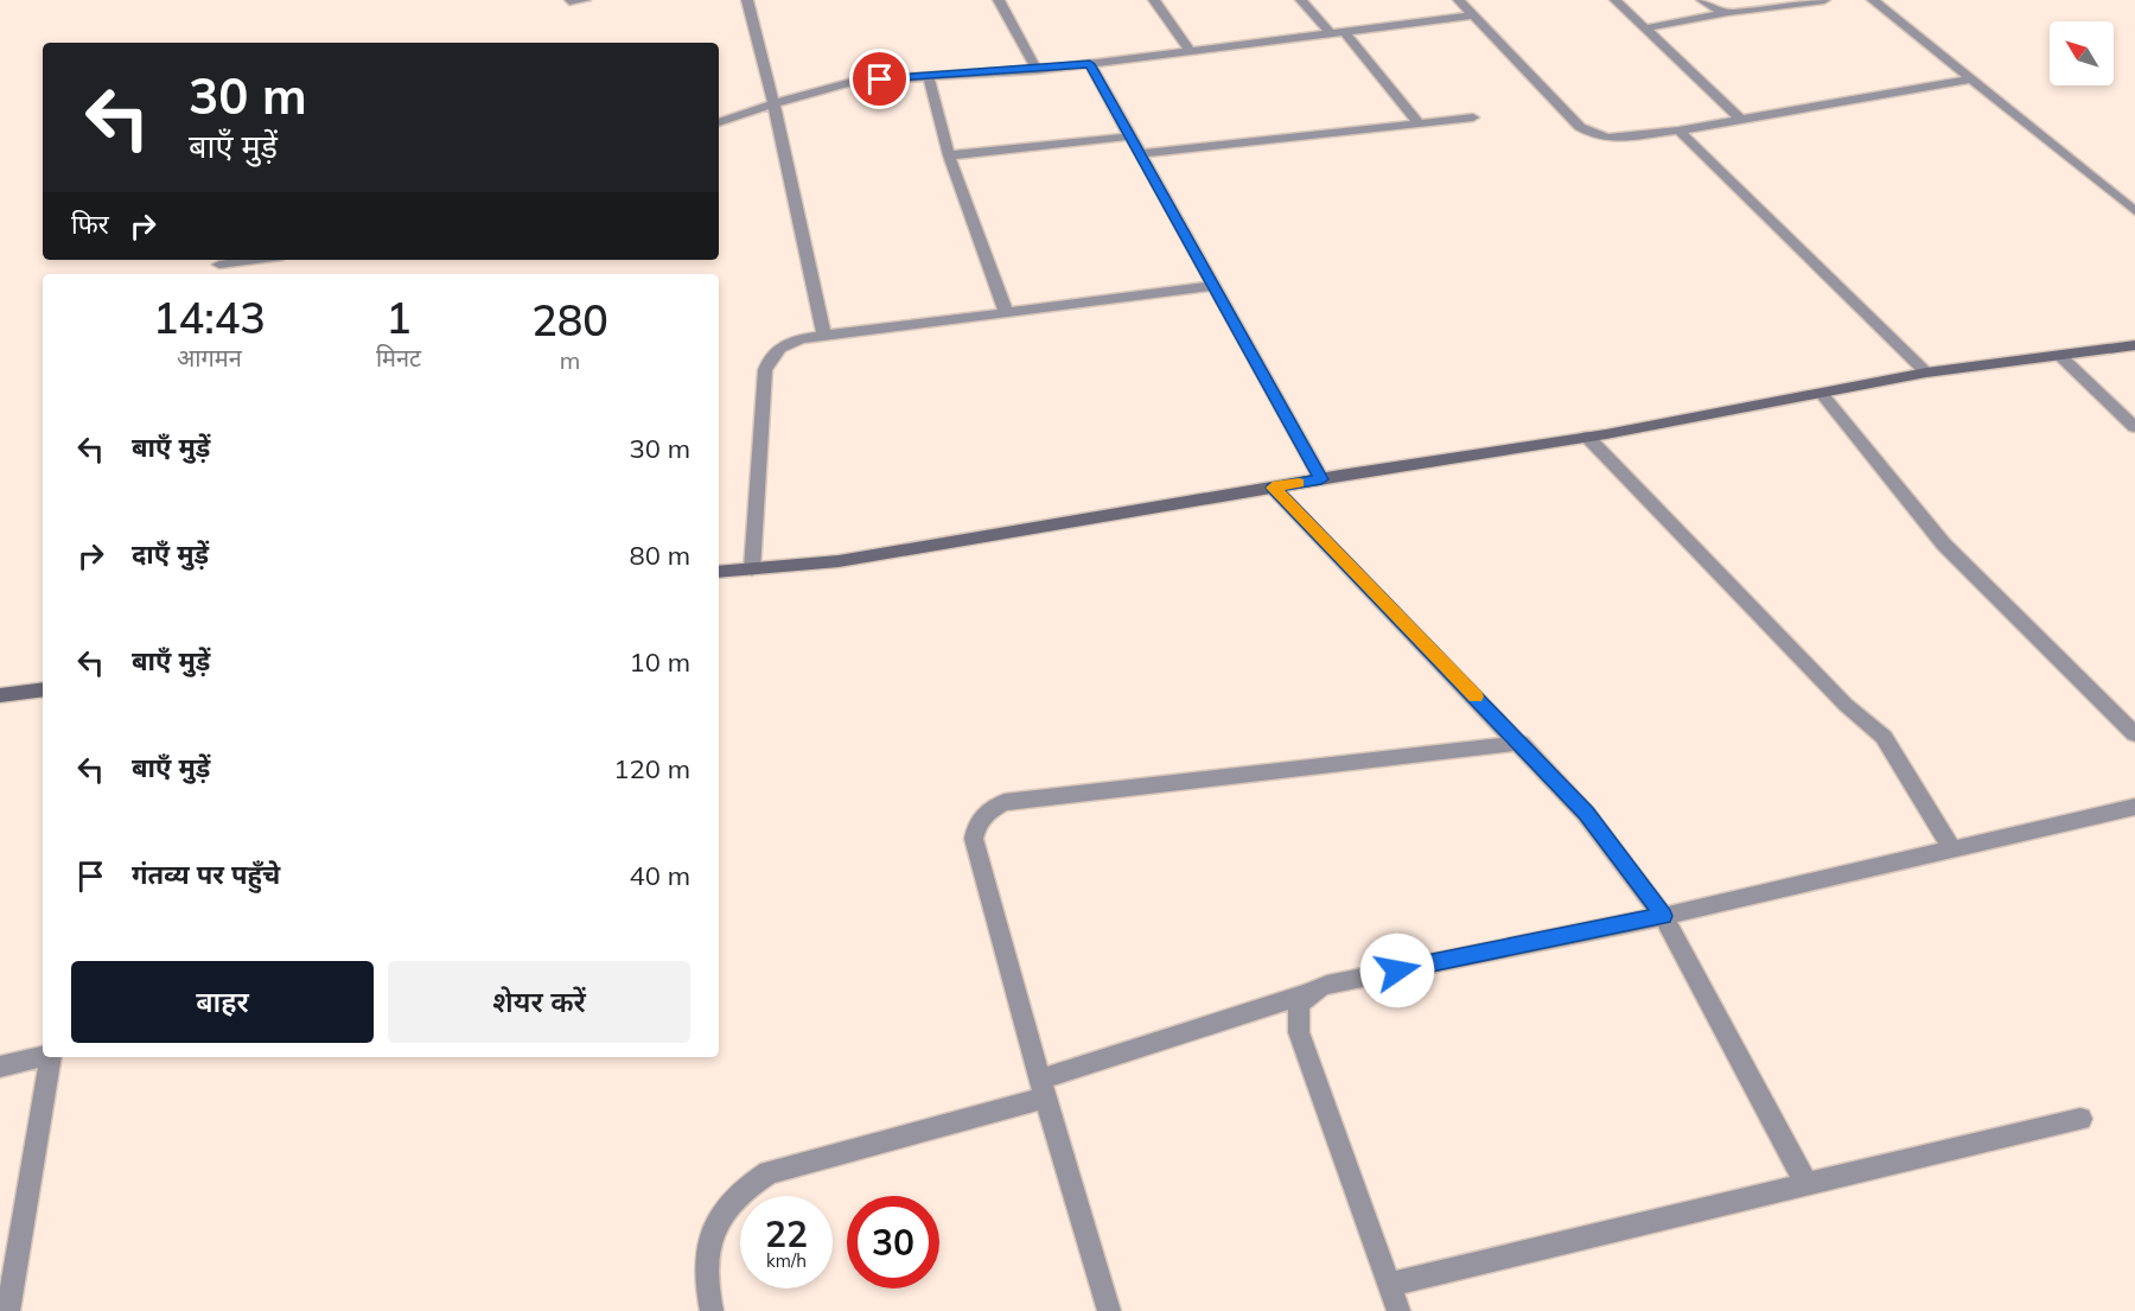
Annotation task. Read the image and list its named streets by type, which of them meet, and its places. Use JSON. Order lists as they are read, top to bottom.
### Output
{
  "north": "top left",
  "page": {
    "turn": ["30 m", "बाएँ मुड़ें"],
    "then": "फिर",
    "eta": [
      "14:43",
      "आगमन",
      "1",
      "मिनट",
      "280",
      "m"
    ],
    "list": [
      {
        "name": "बाएँ मुड़ें",
        "value": "30 m"
      },
      {
        "name": "दाएँ मुड़ें",
        "value": "80 m"
      },
      {
        "name": "बाएँ मुड़ें",
        "value": "10 m"
      },
      {
        "name": "बाएँ मुड़ें",
        "value": "120 m"
      },
      {
        "name": "गंतव्य पर पहुँचे",
        "value": "40 m"
      }
    ],
    "buttons": ["बाहर", "शेयर करें"],
    "speed": "22 km/h",
    "limit": "30"
  }
}
